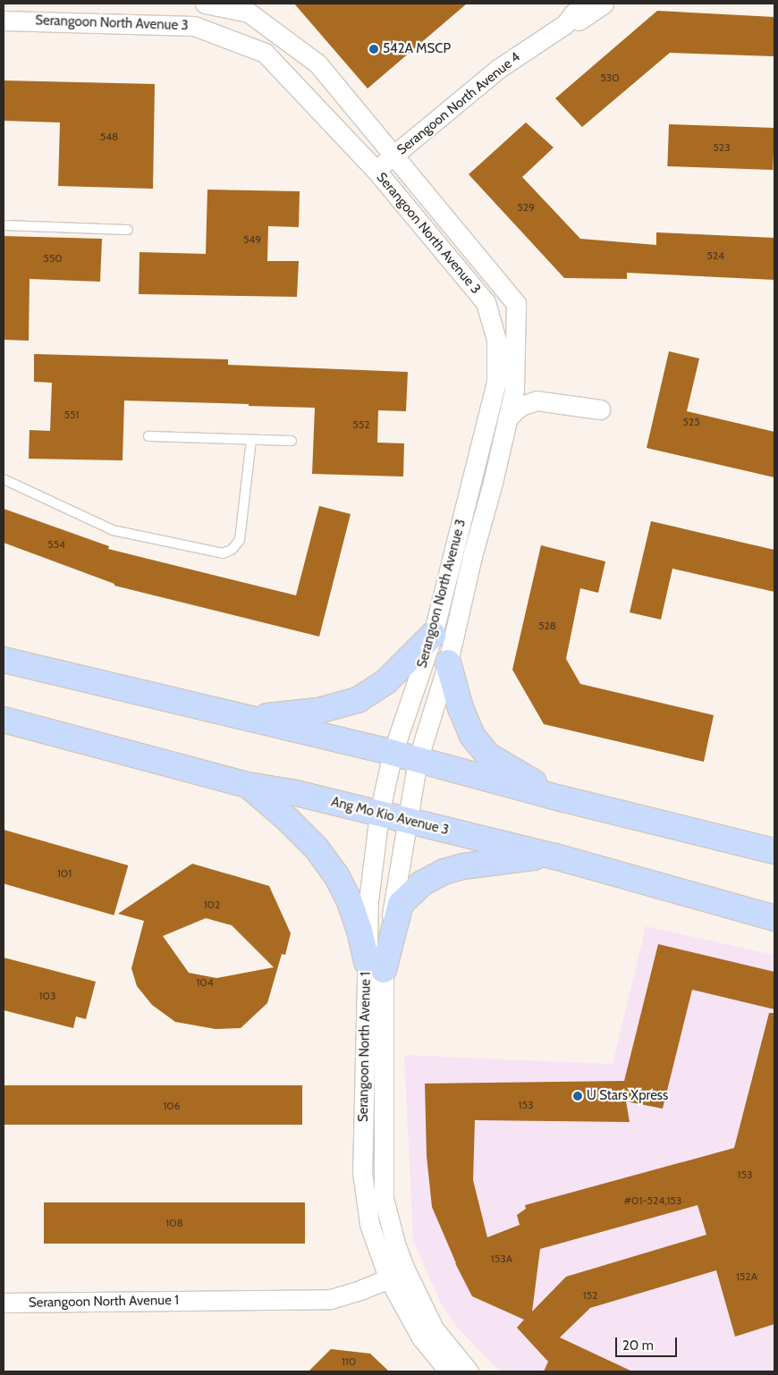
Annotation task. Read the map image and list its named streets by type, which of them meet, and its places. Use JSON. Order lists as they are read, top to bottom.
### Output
{
  "streets": {
    "highway": ["Ang Mo Kio Avenue 3"],
    "street": ["Serangoon North Avenue 3", "Serangoon North Avenue 4", "Serangoon North Avenue 1"]
  },
  "crossings": [
    ["Serangoon North Avenue 3", "Serangoon North Avenue 4"],
    ["Serangoon North Avenue 3", "Ang Mo Kio Avenue 3"],
    ["Serangoon North Avenue 3", "Serangoon North Avenue 1"],
    ["Ang Mo Kio Avenue 3", "Serangoon North Avenue 1"]
  ],
  "places": ["542A MSCP", "U Stars Xpress"],
  "house_numbers": [
    "530",
    "548",
    "523",
    "529",
    "549",
    "524",
    "550",
    "551",
    "525",
    "552",
    "554",
    "528",
    "101",
    "102",
    "104",
    "103",
    "153",
    "106",
    "153",
    "#01-524,153",
    "108",
    "153A",
    "152A",
    "152",
    "110"
  ],
  "scale_bar": "20 m"
}
